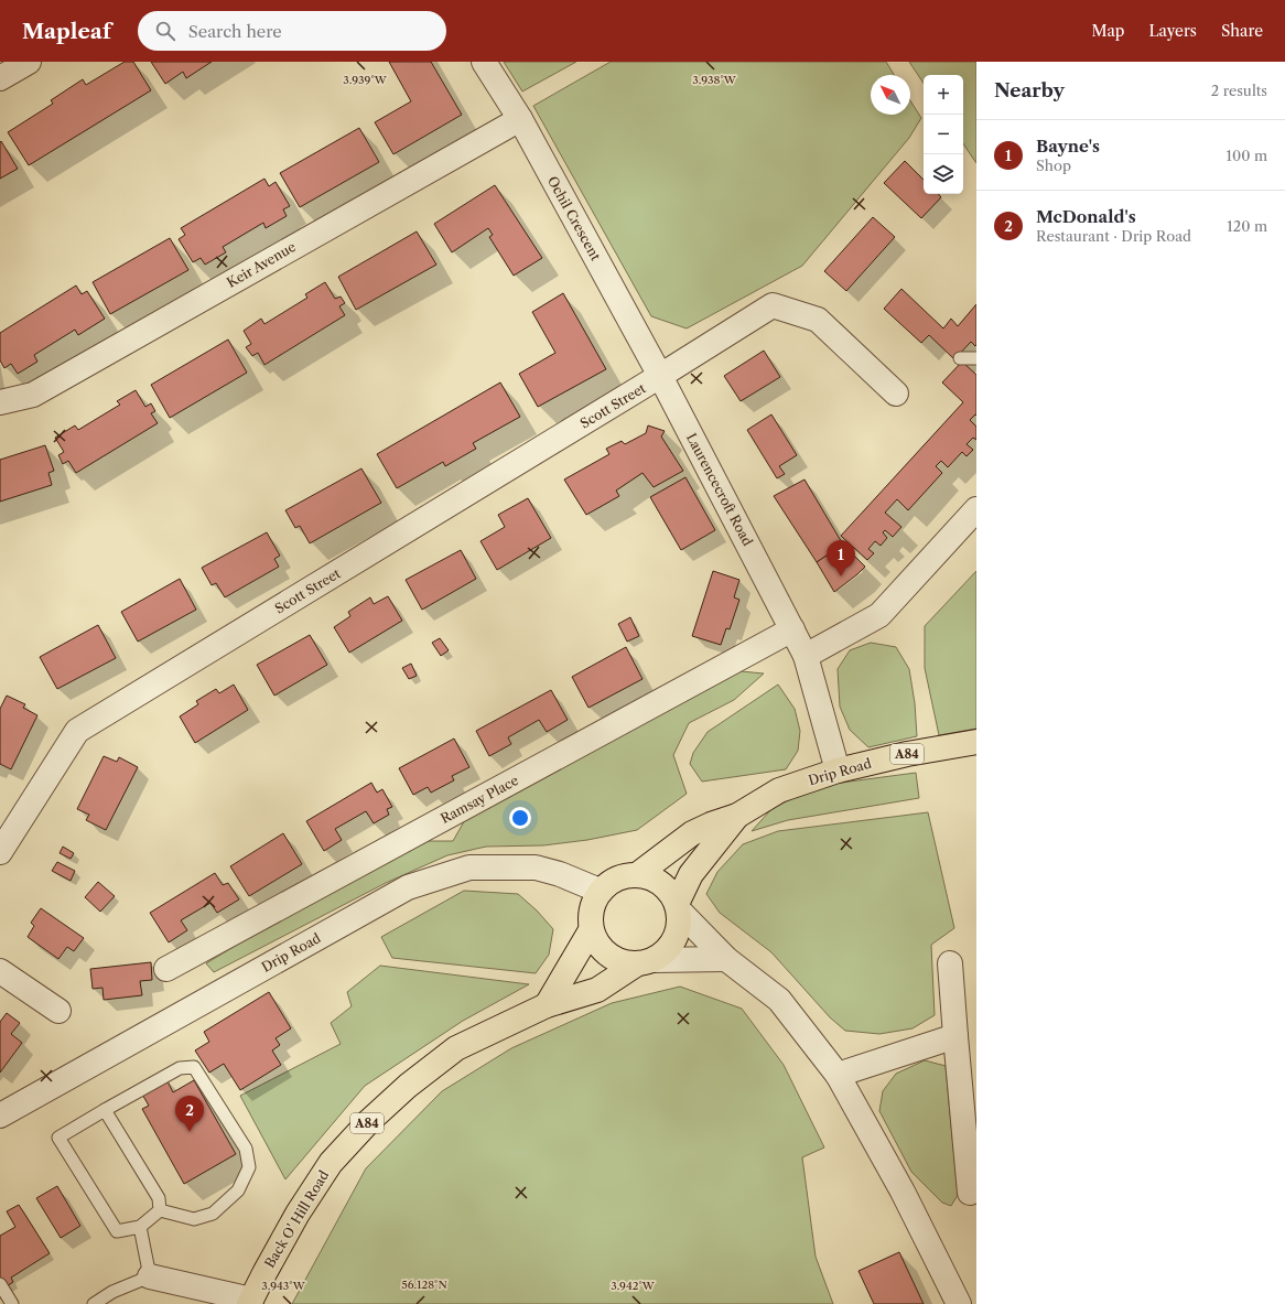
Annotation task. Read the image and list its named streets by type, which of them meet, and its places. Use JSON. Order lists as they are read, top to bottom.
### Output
{
  "streets": {
    "main road": ["A84", "Drip Road", "Back O' Hill Road"],
    "street": [
      "Ochil Crescent",
      "Keir Avenue",
      "Scott Street",
      "Laurencecroft Road",
      "Ramsay Place"
    ]
  },
  "crossings": [
    ["Ochil Crescent", "Keir Avenue"],
    ["Ochil Crescent", "Scott Street"],
    ["Ochil Crescent", "Laurencecroft Road"],
    ["Scott Street", "Laurencecroft Road"],
    ["Laurencecroft Road", "Drip Road"],
    ["Laurencecroft Road", "Ramsay Place"],
    ["A84", "Drip Road"],
    ["A84", "Back O' Hill Road"]
  ],
  "north": "top left",
  "page": {
    "header": "Mapleaf",
    "search": "Search here",
    "nav": ["Map", "Layers", "Share"],
    "heading": ["Nearby", "2 results"],
    "map_buttons": ["+", "−"],
    "list": [
      {
        "mark": "1",
        "name": "Bayne's",
        "note": "Shop",
        "value": "100 m"
      },
      {
        "mark": "2",
        "name": "McDonald's",
        "note": "Restaurant · Drip Road",
        "value": "120 m"
      }
    ],
    "pins": ["1", "2"]
  },
  "coordinates": [
    "3.939°W",
    "3.938°W",
    "56.128°N",
    "3.943°W",
    "3.942°W"
  ]
}
